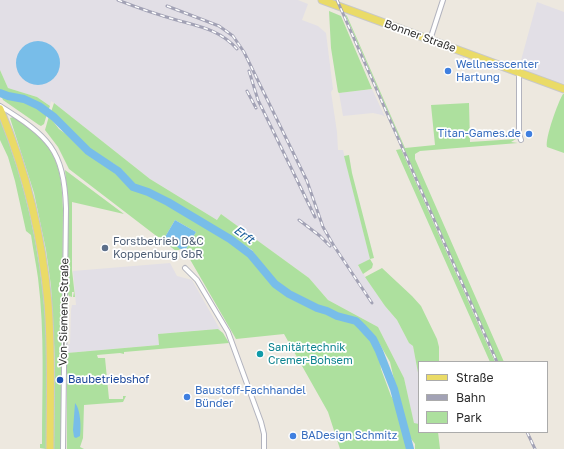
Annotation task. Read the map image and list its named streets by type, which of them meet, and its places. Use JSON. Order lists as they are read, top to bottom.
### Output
{
  "streets": {
    "main road": ["Bonner Straße"],
    "street": ["Von-Siemens-Straße"]
  },
  "water": ["Erft"],
  "places": [
    "Wellnesscenter Hartung",
    "Titan-Games.de",
    "Forstbetrieb D&C Koppenburg GbR",
    "Sanitärtechnik Cremer-Bohsem",
    "Baubetriebshof",
    "Baustoff-Fachhandel Bünder",
    "BADesign Schmitz"
  ],
  "legend": ["Straße", "Bahn", "Park"]
}
